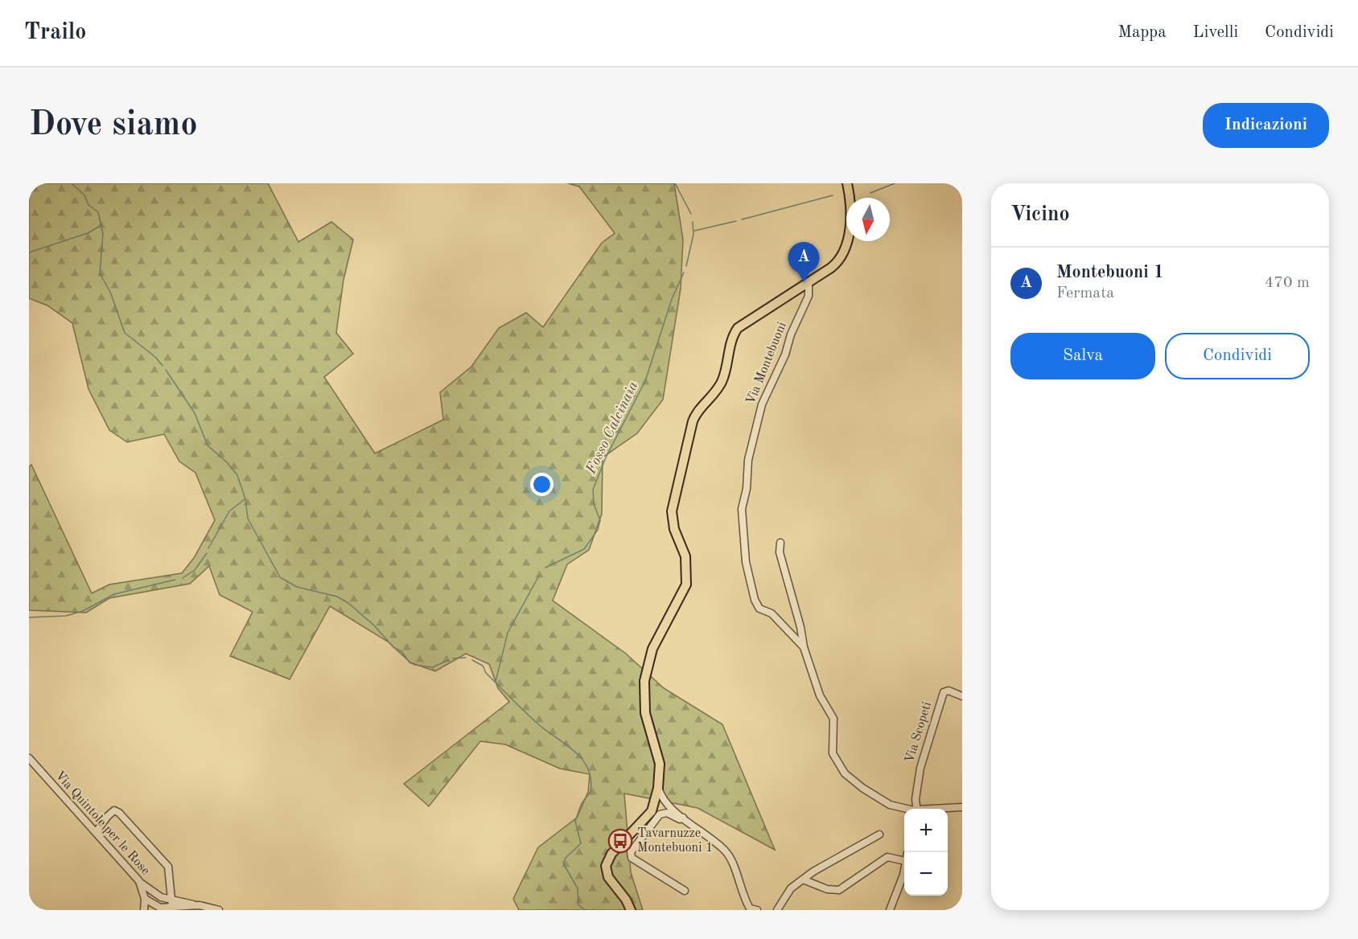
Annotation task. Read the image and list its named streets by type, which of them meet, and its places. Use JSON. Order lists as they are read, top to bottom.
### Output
{
  "streets": {
    "street": ["Via Montebuoni", "Via Scopeti", "Via Quintole per le Rose"]
  },
  "water": ["Fosso Calcinaia"],
  "places": {
    "bus stop": ["Tavarnuzze Montebuoni 1"]
  },
  "north": "bottom",
  "page": {
    "header": "Trailo",
    "nav": ["Mappa", "Livelli", "Condividi"],
    "buttons": [
      "Indicazioni",
      ["Salva", "Condividi"]
    ],
    "title": "Dove siamo",
    "heading": "Vicino",
    "pins": "A",
    "list": [
      {
        "mark": "A",
        "name": "Montebuoni 1",
        "note": "Fermata",
        "value": "470 m"
      }
    ],
    "map_buttons": ["+", "−"]
  }
}
